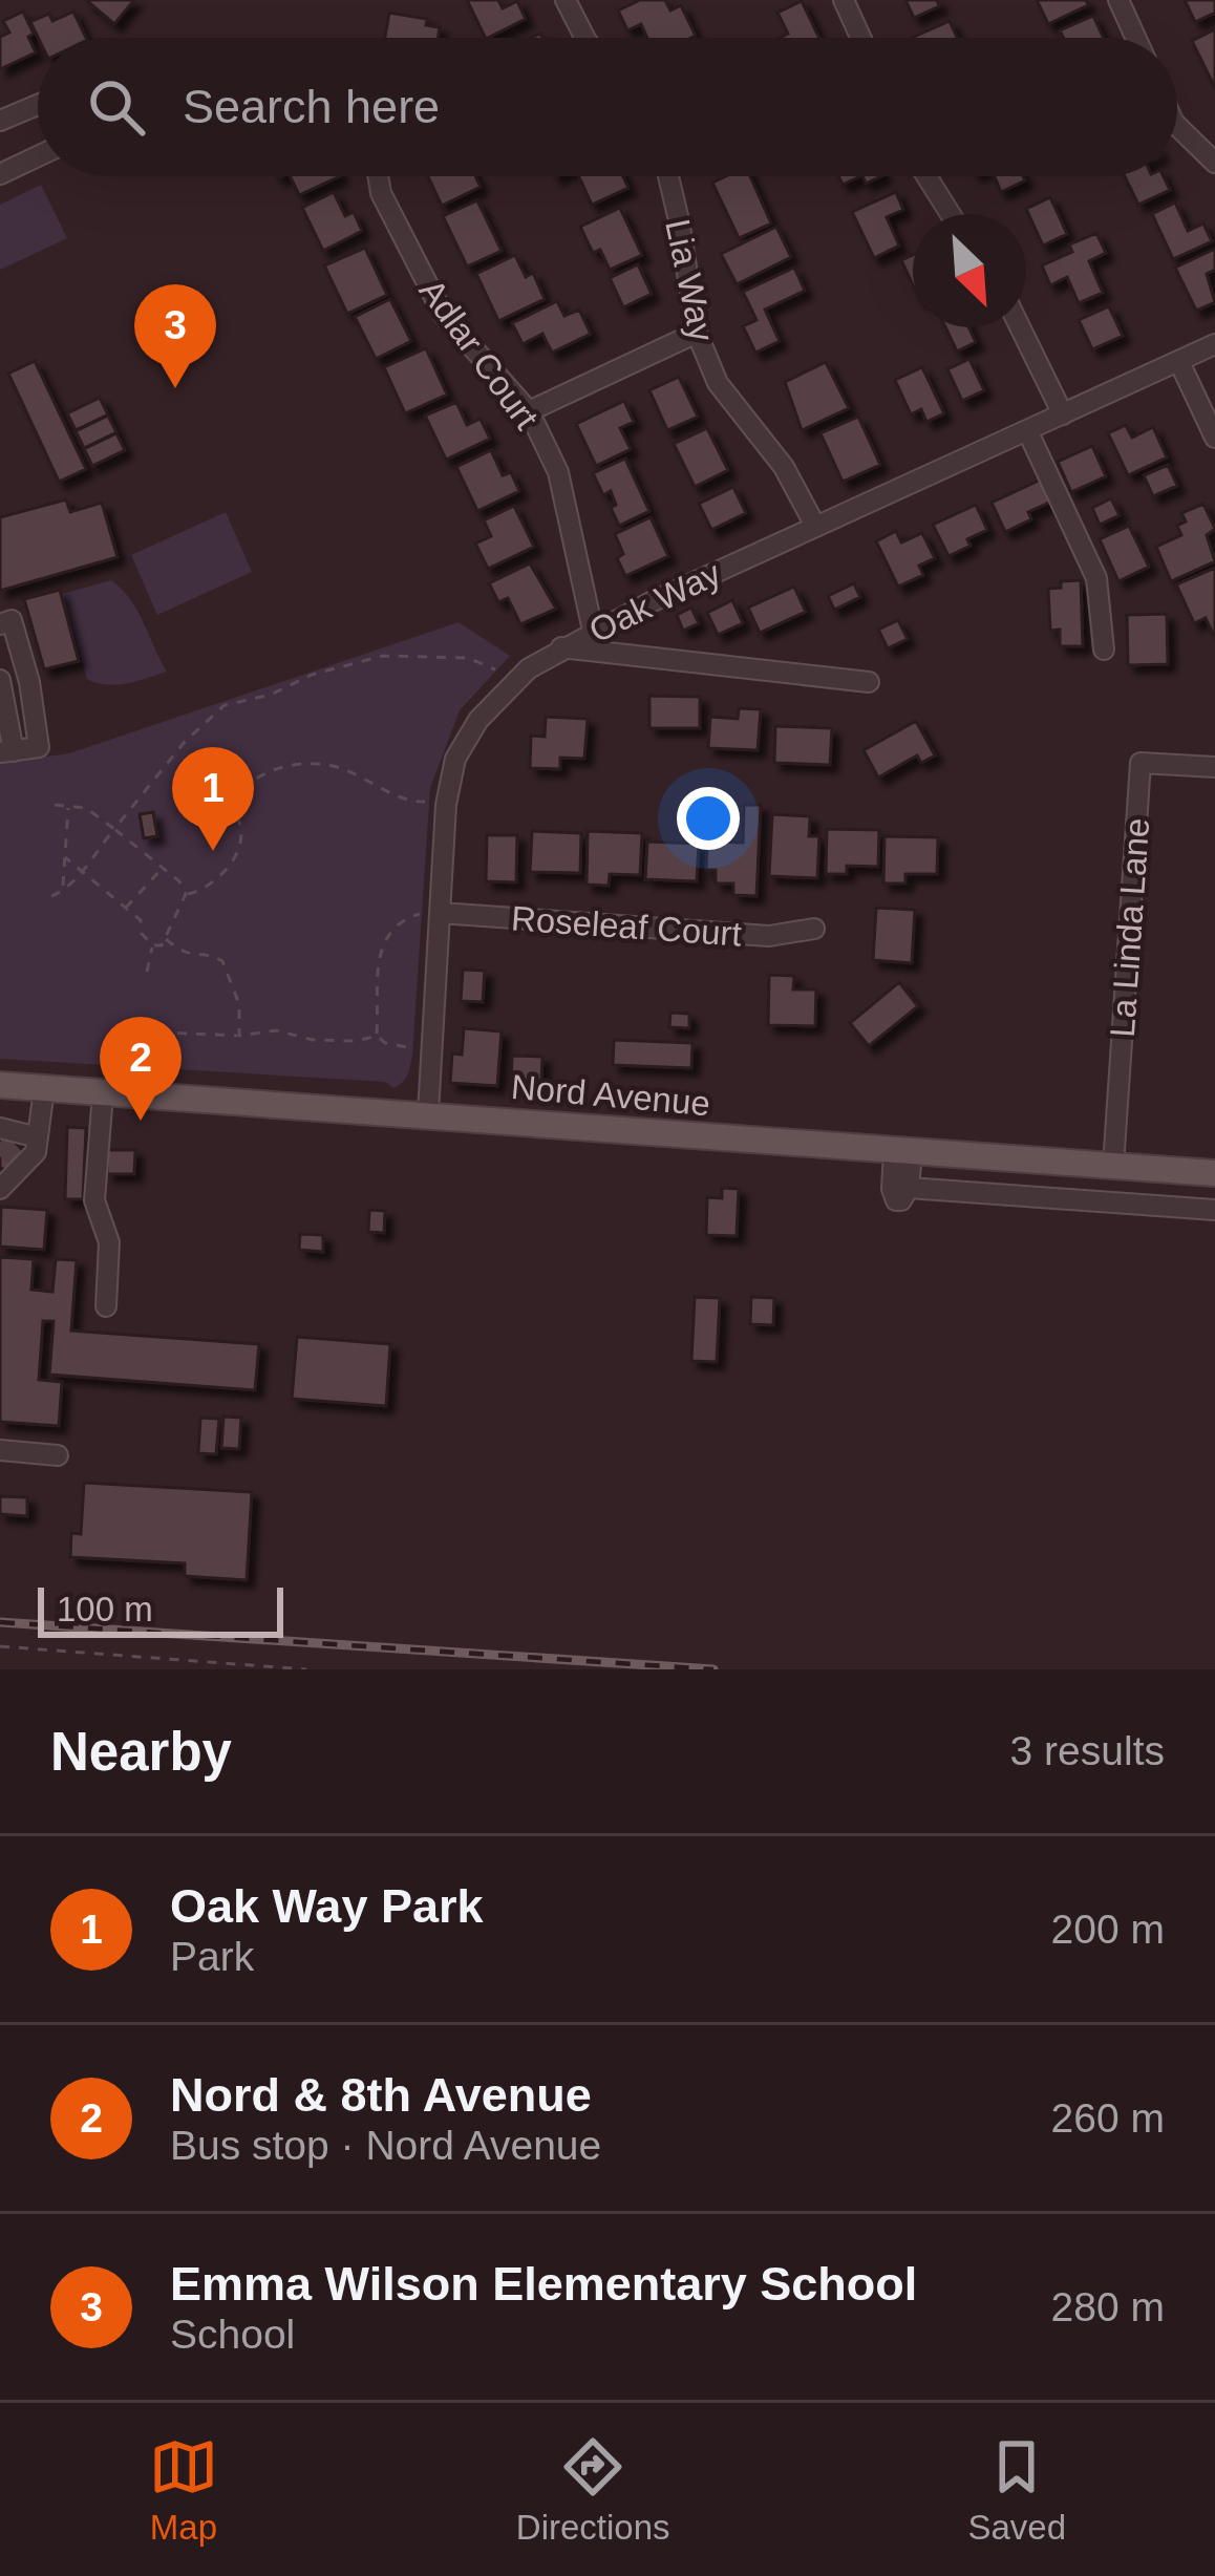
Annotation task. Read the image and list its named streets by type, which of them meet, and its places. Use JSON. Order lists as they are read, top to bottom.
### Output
{
  "streets": {
    "main road": ["Nord Avenue"],
    "street": [
      "Lia Way",
      "Adlar Court",
      "Oak Way",
      "Roseleaf Court",
      "La Linda Lane"
    ]
  },
  "crossings": [
    ["Lia Way", "Oak Way"],
    ["Adlar Court", "Oak Way"],
    ["Oak Way", "Roseleaf Court"],
    ["Oak Way", "Nord Avenue"],
    ["La Linda Lane", "Nord Avenue"]
  ],
  "scale_bar": "100 m",
  "north": "bottom right",
  "page": {
    "search": "Search here",
    "pins": ["3", "1", "2"],
    "scale": "100 m",
    "heading": ["Nearby", "3 results"],
    "list": [
      {
        "mark": "1",
        "name": "Oak Way Park",
        "note": "Park",
        "value": "200 m"
      },
      {
        "mark": "2",
        "name": "Nord & 8th Avenue",
        "note": "Bus stop · Nord Avenue",
        "value": "260 m"
      },
      {
        "mark": "3",
        "name": "Emma Wilson Elementary School",
        "note": "School",
        "value": "280 m"
      }
    ],
    "nav": ["Map", "Directions", "Saved"]
  }
}
